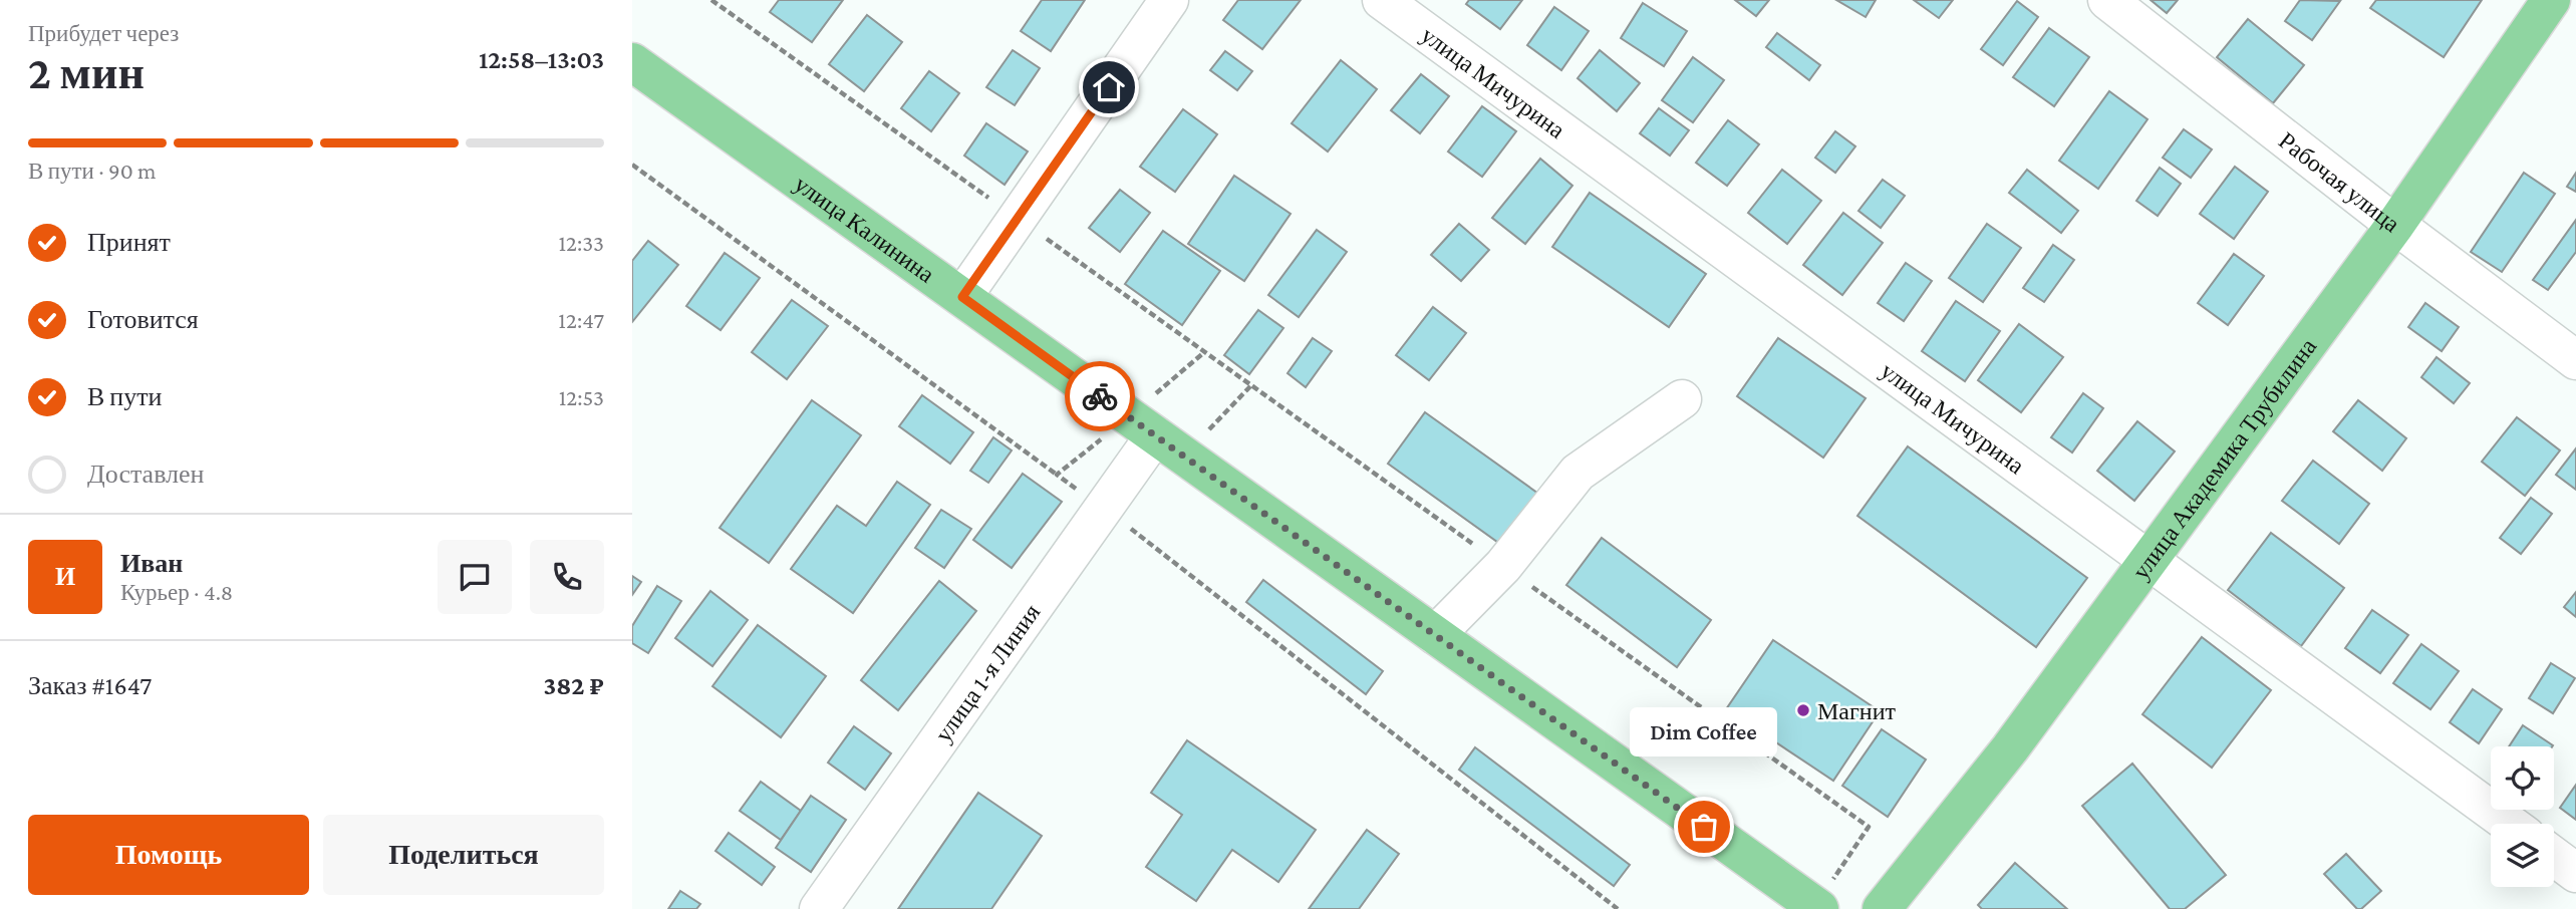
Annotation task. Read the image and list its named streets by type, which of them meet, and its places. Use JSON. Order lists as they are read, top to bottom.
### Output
{
  "streets": {
    "main road": ["улица Калинина", "улица Академика Трубилина"],
    "street": ["улица Мичурина", "Рабочая улица", "улица 1-я Линия"]
  },
  "crossings": [
    ["улица Мичурина", "улица Академика Трубилина"],
    ["Рабочая улица", "улица Академика Трубилина"],
    ["улица Калинина", "улица 1-я Линия"]
  ],
  "places": ["Магнит", "Dim Coffee"],
  "page": {
    "heading": ["2 мин", "Прибудет через", "12:58–13:03"],
    "panel": [
      "Иван",
      "Курьер · 4.8",
      "Заказ #1647",
      "382 ₽"
    ],
    "bar": "В пути · 90 m",
    "list": [
      ["Принят", "12:33"],
      ["Готовится", "12:47"],
      ["В пути", "12:53"],
      "Доставлен"
    ],
    "round": "И",
    "bubble": "Dim Coffee",
    "buttons": ["Помощь", "Поделиться"]
  }
}
